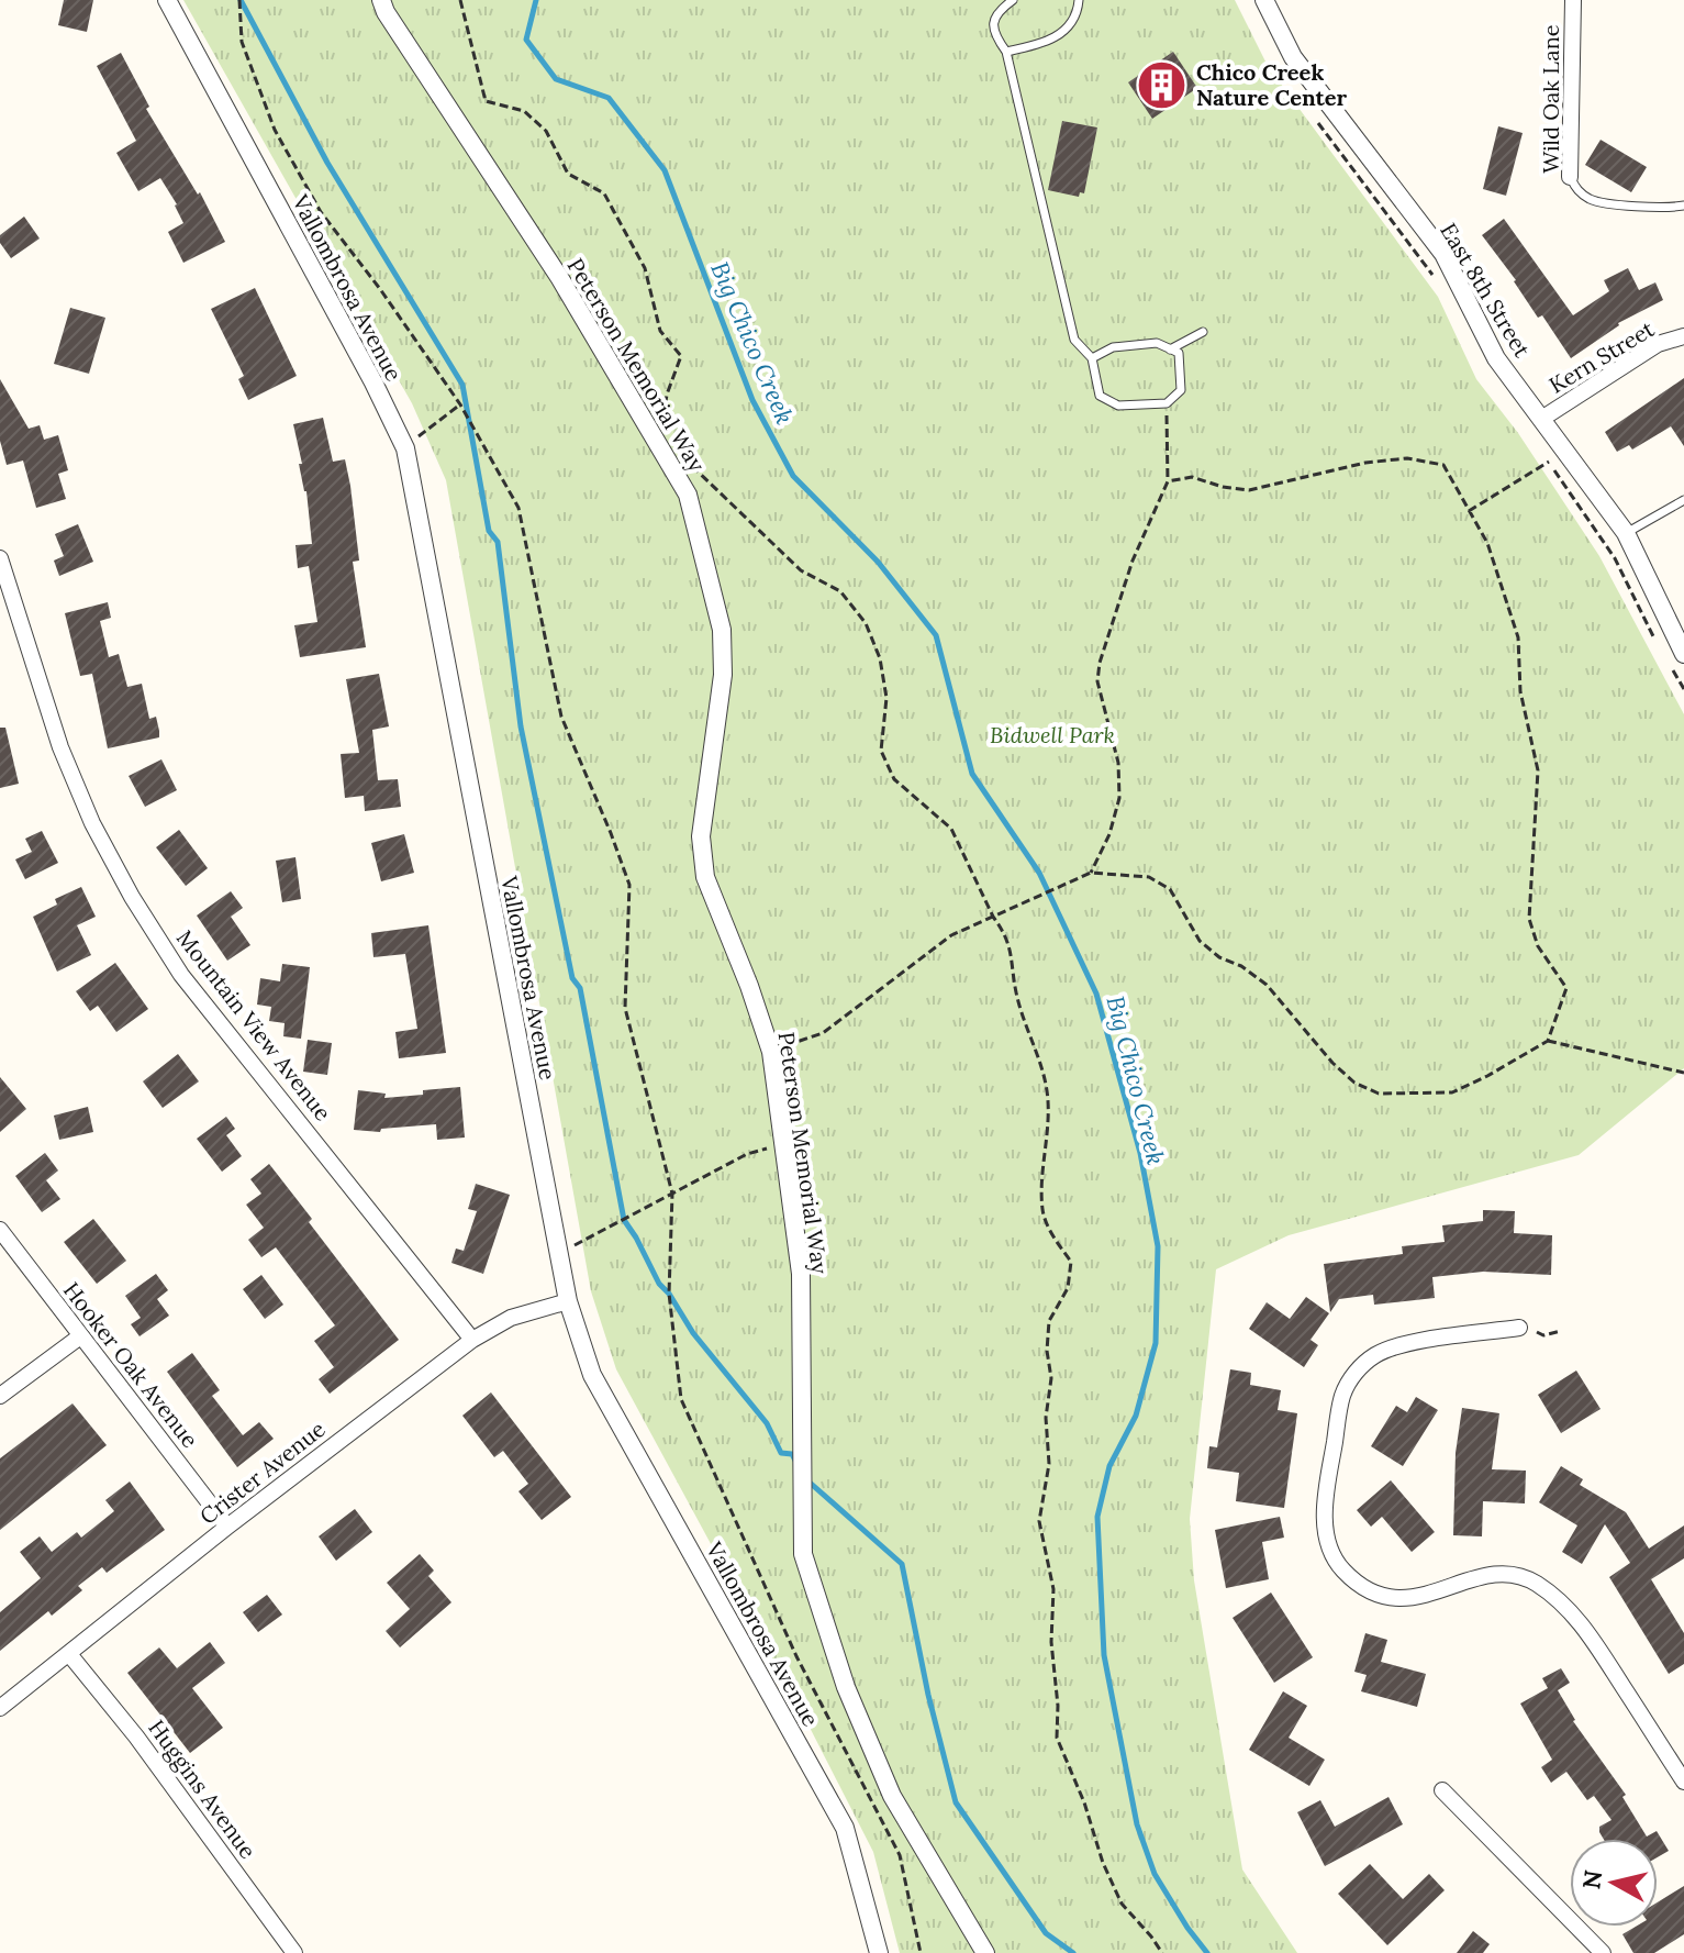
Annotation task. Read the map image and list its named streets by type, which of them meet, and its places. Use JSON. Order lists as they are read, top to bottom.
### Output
{
  "streets": {
    "street": [
      "Wild Oak Lane",
      "Vallombrosa Avenue",
      "East 8th Street",
      "Kern Street",
      "Peterson Memorial Way",
      "Mountain View Avenue",
      "Hooker Oak Avenue",
      "Crister Avenue",
      "Huggins Avenue"
    ]
  },
  "crossings": [
    ["Vallombrosa Avenue", "Crister Avenue"],
    ["East 8th Street", "Kern Street"],
    ["Mountain View Avenue", "Crister Avenue"],
    ["Hooker Oak Avenue", "Crister Avenue"],
    ["Crister Avenue", "Huggins Avenue"]
  ],
  "water": ["Big Chico Creek"],
  "parks": ["Bidwell Park"],
  "places": {
    "building": ["Chico Creek Nature Center"]
  },
  "north": "left"
}
